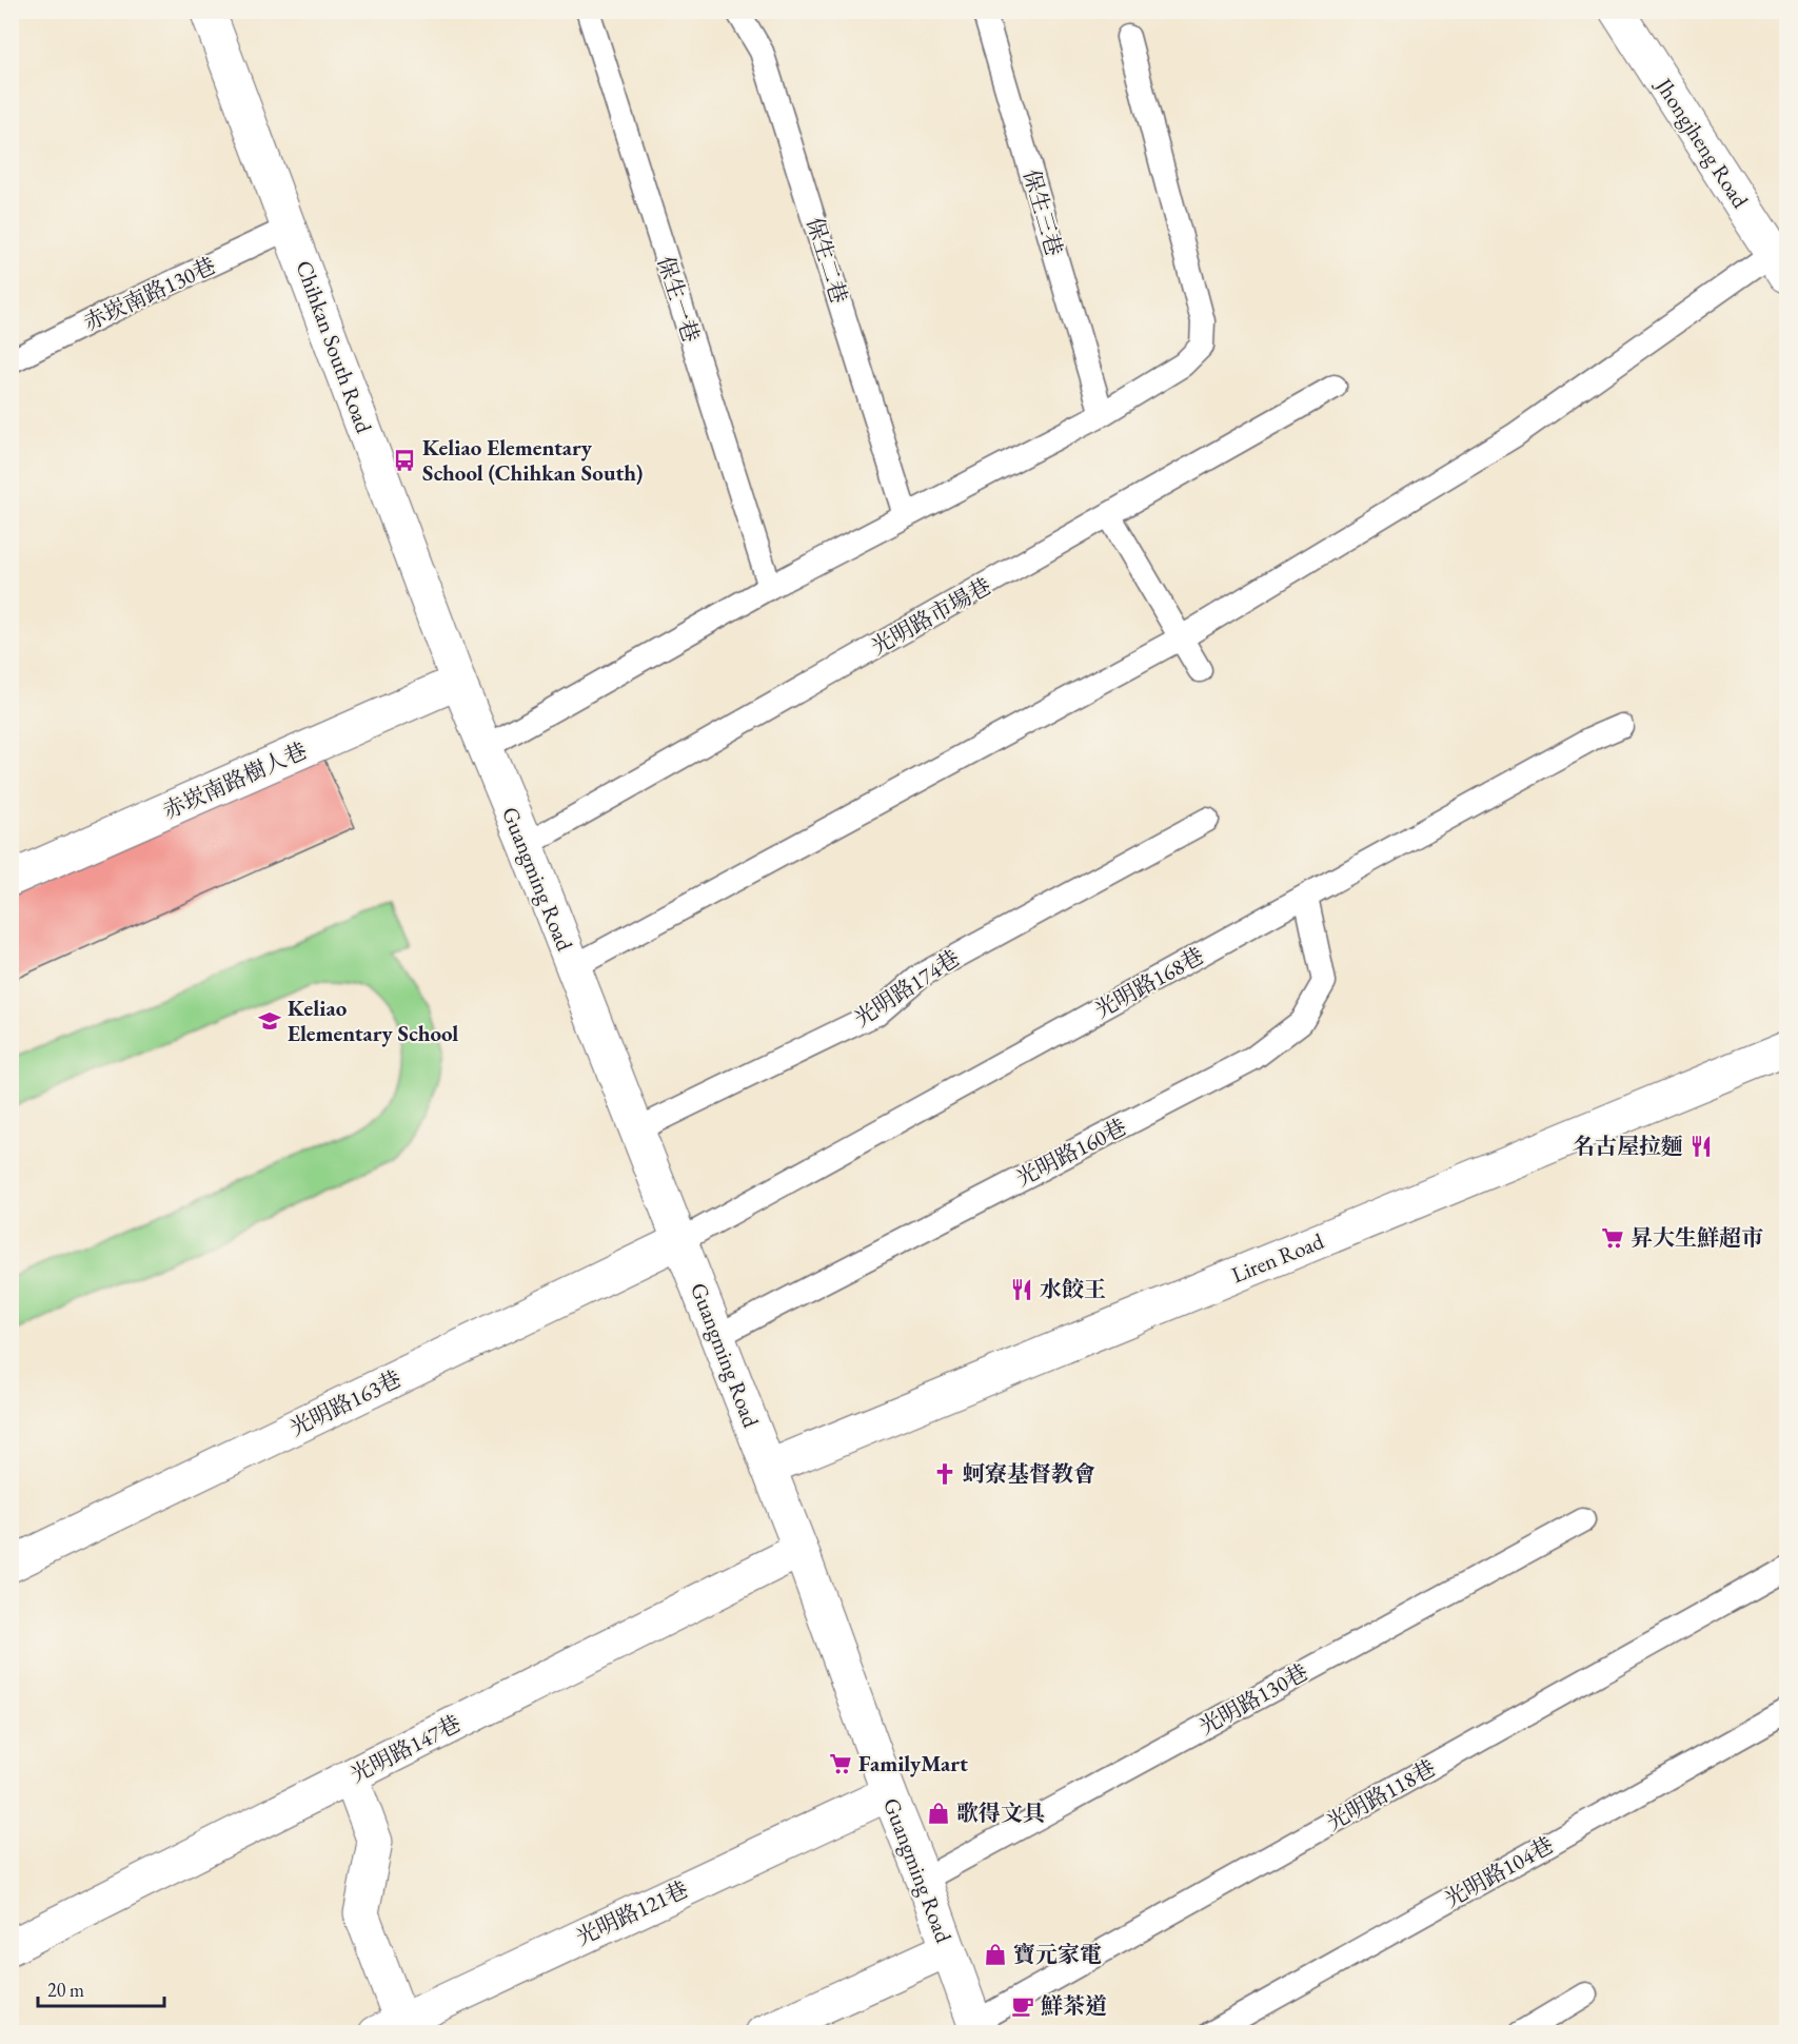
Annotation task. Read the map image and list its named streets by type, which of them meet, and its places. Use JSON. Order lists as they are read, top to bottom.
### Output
{
  "streets": {
    "street": [
      "Jhongjheng Road",
      "Chihkan South Road",
      "赤崁南路樹人巷",
      "Guangming Road",
      "Liren Road",
      "光明路163巷",
      "光明路147巷",
      "光明路121巷"
    ],
    "lane": [
      "保生三巷",
      "保生二巷",
      "赤崁南路130巷",
      "保生一巷",
      "光明路市場巷",
      "光明路168巷",
      "光明路174巷",
      "光明路160巷",
      "光明路130巷",
      "光明路118巷",
      "光明路104巷"
    ]
  },
  "crossings": [
    ["赤崁南路130巷", "Chihkan South Road"],
    ["Chihkan South Road", "赤崁南路樹人巷"],
    ["Chihkan South Road", "Guangming Road"],
    ["光明路市場巷", "Guangming Road"],
    ["赤崁南路樹人巷", "Guangming Road"],
    ["Guangming Road", "光明路168巷"],
    ["Guangming Road", "光明路174巷"],
    ["Guangming Road", "光明路160巷"],
    ["Guangming Road", "Liren Road"],
    ["Guangming Road", "光明路163巷"],
    ["Guangming Road", "光明路130巷"],
    ["Guangming Road", "光明路147巷"],
    ["Guangming Road", "光明路118巷"],
    ["Guangming Road", "光明路121巷"],
    ["光明路168巷", "光明路160巷"],
    ["光明路168巷", "光明路163巷"]
  ],
  "places": {
    "bus stop": ["Keliao Elementary School (Chihkan South)"],
    "school or university": ["Keliao Elementary School"],
    "restaurant": ["名古屋拉麵", "水餃王"],
    "supermarket": ["昇大生鮮超市", "FamilyMart"],
    "church": ["蚵寮基督教會"],
    "shop": ["歌得文具", "寶元家電"],
    "cafe": ["鮮茶道"]
  },
  "scale_bar": "20 m"
}
